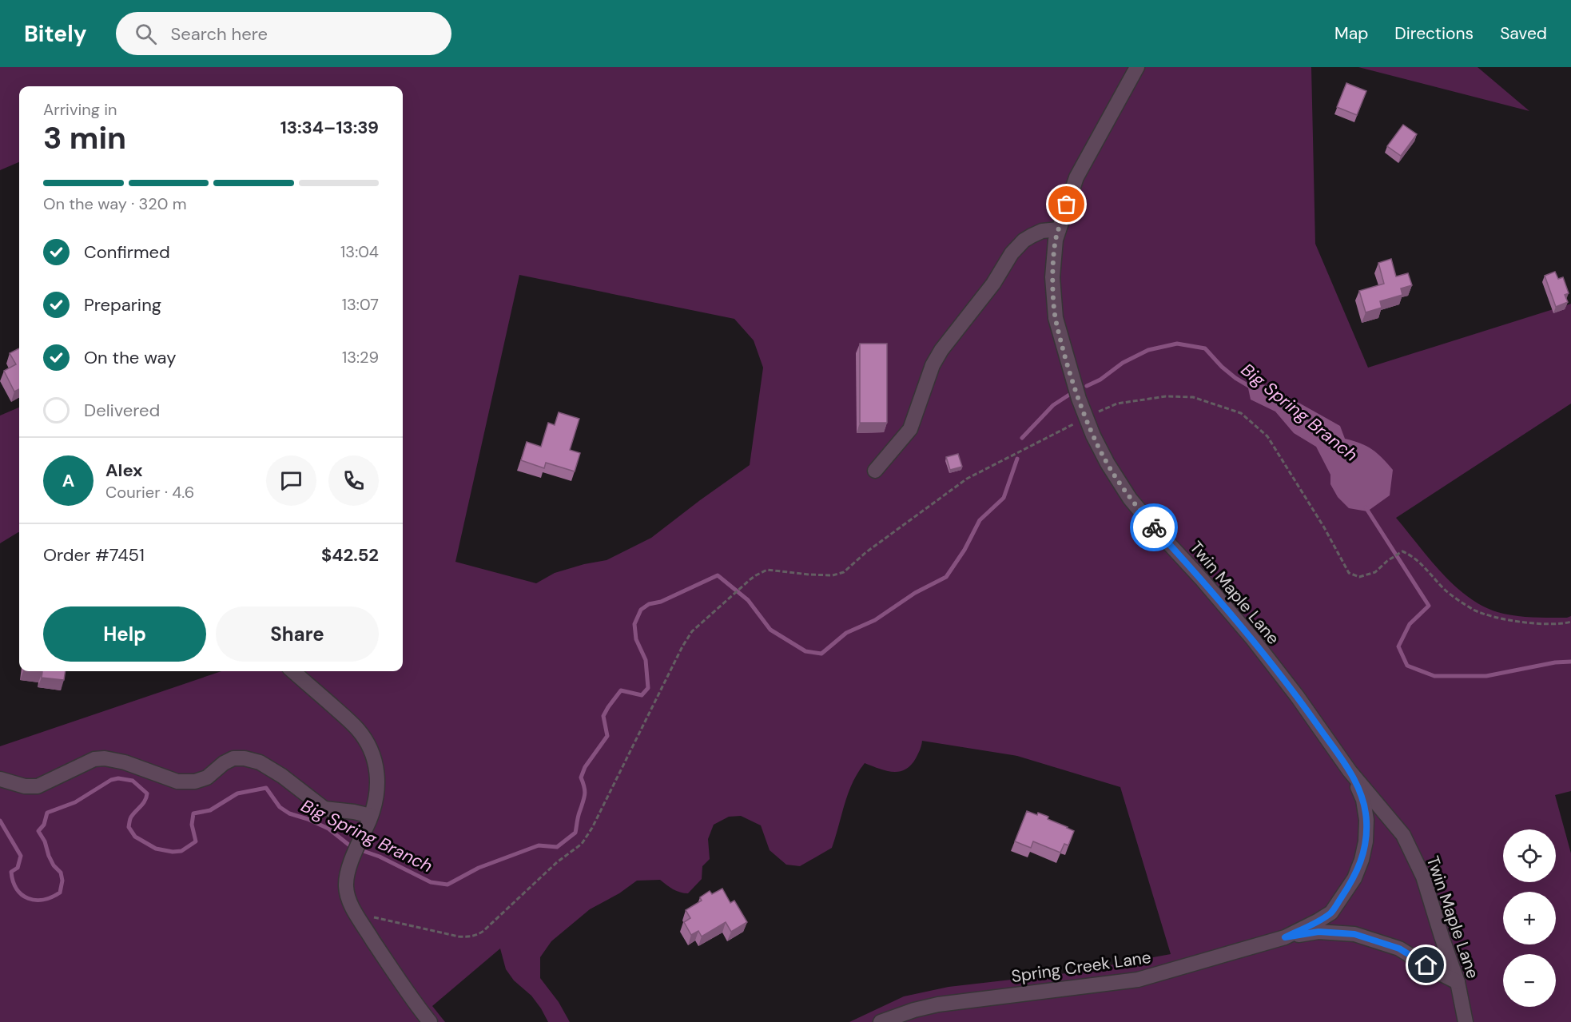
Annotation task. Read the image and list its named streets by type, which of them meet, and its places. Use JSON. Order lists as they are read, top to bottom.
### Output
{
  "streets": {
    "street": ["Twin Maple Lane", "Spring Creek Lane"]
  },
  "crossings": [
    ["Twin Maple Lane", "Spring Creek Lane"]
  ],
  "water": ["Big Spring Branch"],
  "page": {
    "header": "Bitely",
    "search": "Search here",
    "nav": ["Map", "Directions", "Saved"],
    "heading": ["3 min", "Arriving in", "13:34–13:39"],
    "panel": [
      "Alex",
      "Courier · 4.6",
      "Order #7451",
      "$42.52"
    ],
    "bar": "On the way · 320 m",
    "list": [
      ["Confirmed", "13:04"],
      ["Preparing", "13:07"],
      ["On the way", "13:29"],
      "Delivered"
    ],
    "round": "A",
    "buttons": ["Help", "Share"],
    "map_buttons": ["+", "−"]
  }
}
